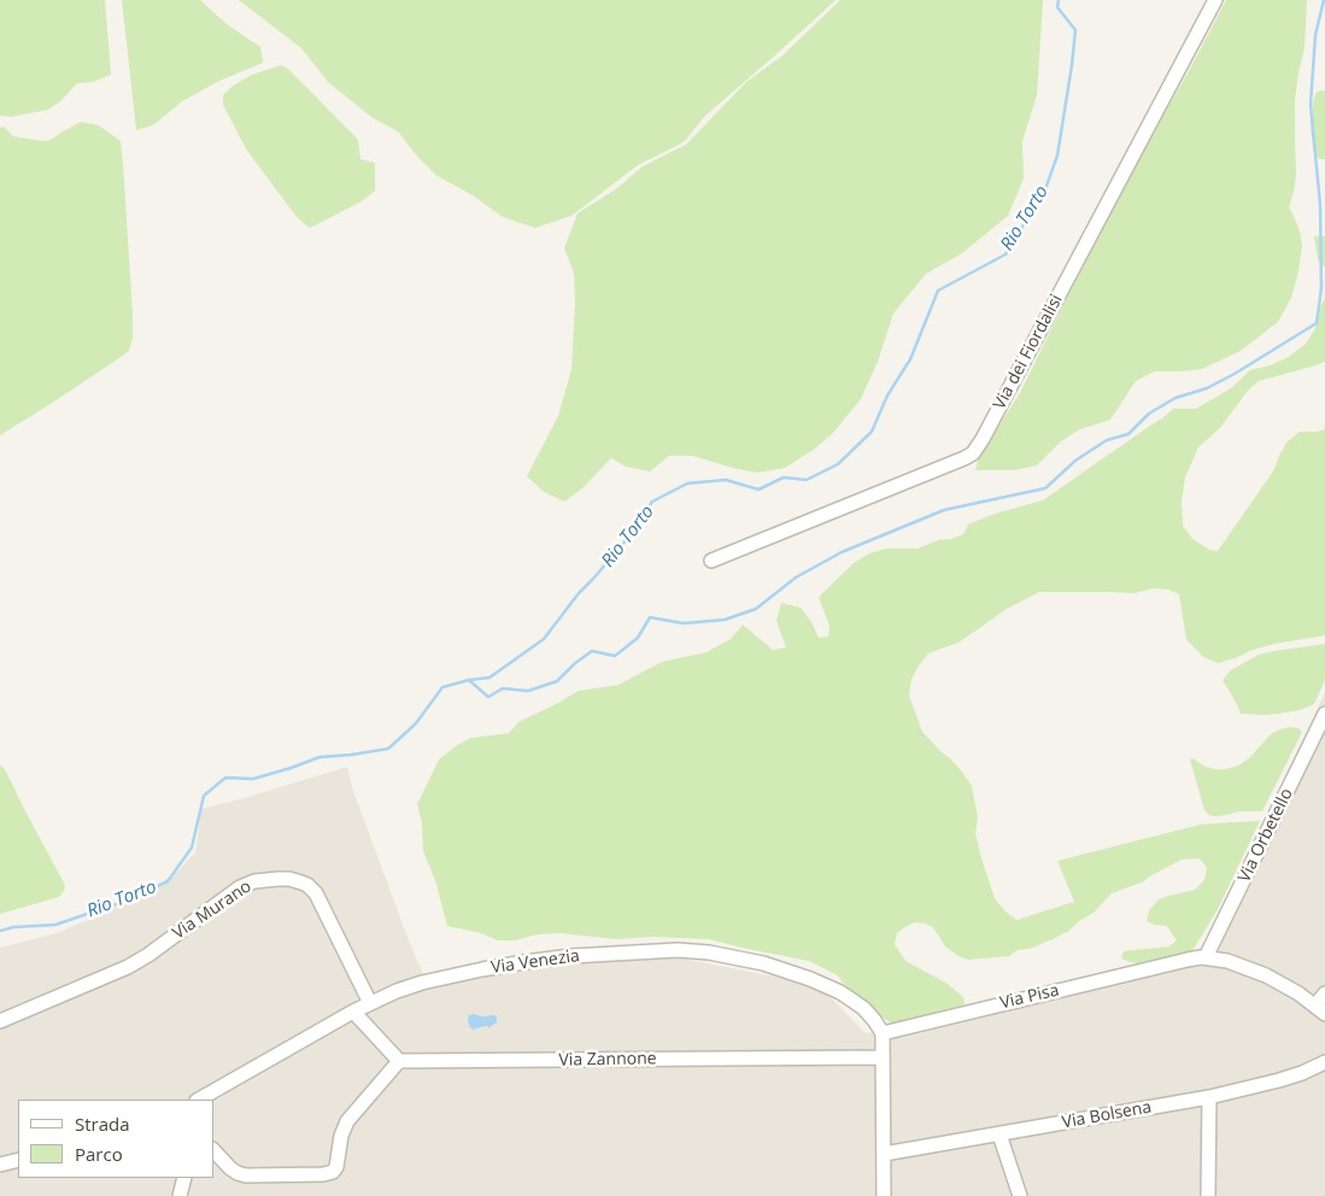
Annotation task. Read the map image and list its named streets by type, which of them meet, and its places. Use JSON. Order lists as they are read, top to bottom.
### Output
{
  "streets": {
    "street": [
      "Via dei Fiordalisi",
      "Via Orbetello",
      "Via Murano",
      "Via Venezia",
      "Via Pisa",
      "Via Zannone",
      "Via Bolsena"
    ]
  },
  "crossings": [
    ["Via Orbetello", "Via Pisa"],
    ["Via Murano", "Via Venezia"],
    ["Via Venezia", "Via Pisa"]
  ],
  "water": ["Rio Torto"],
  "legend": ["Strada", "Parco"]
}
